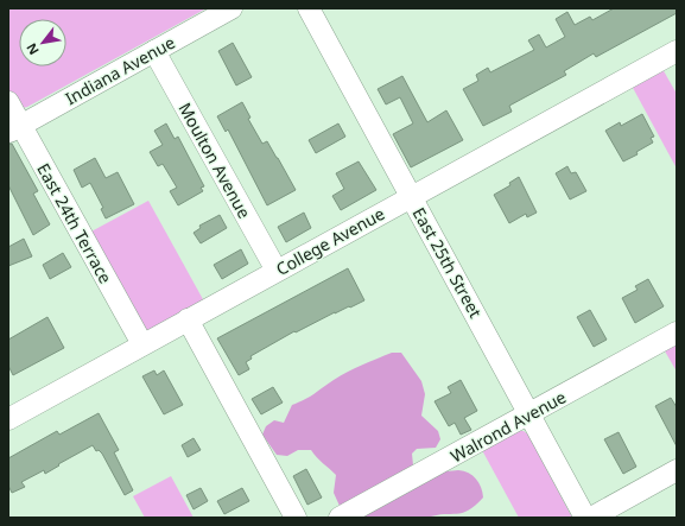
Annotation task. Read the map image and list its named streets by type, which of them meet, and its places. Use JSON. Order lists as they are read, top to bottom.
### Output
{
  "streets": {
    "street": [
      "Indiana Avenue",
      "Moulton Avenue",
      "East 24th Terrace",
      "College Avenue",
      "East 25th Street",
      "Walrond Avenue"
    ]
  },
  "crossings": [
    ["Indiana Avenue", "Moulton Avenue"],
    ["Indiana Avenue", "East 24th Terrace"],
    ["Moulton Avenue", "College Avenue"],
    ["East 24th Terrace", "College Avenue"],
    ["College Avenue", "East 25th Street"],
    ["East 25th Street", "Walrond Avenue"]
  ],
  "north": "bottom left"
}
